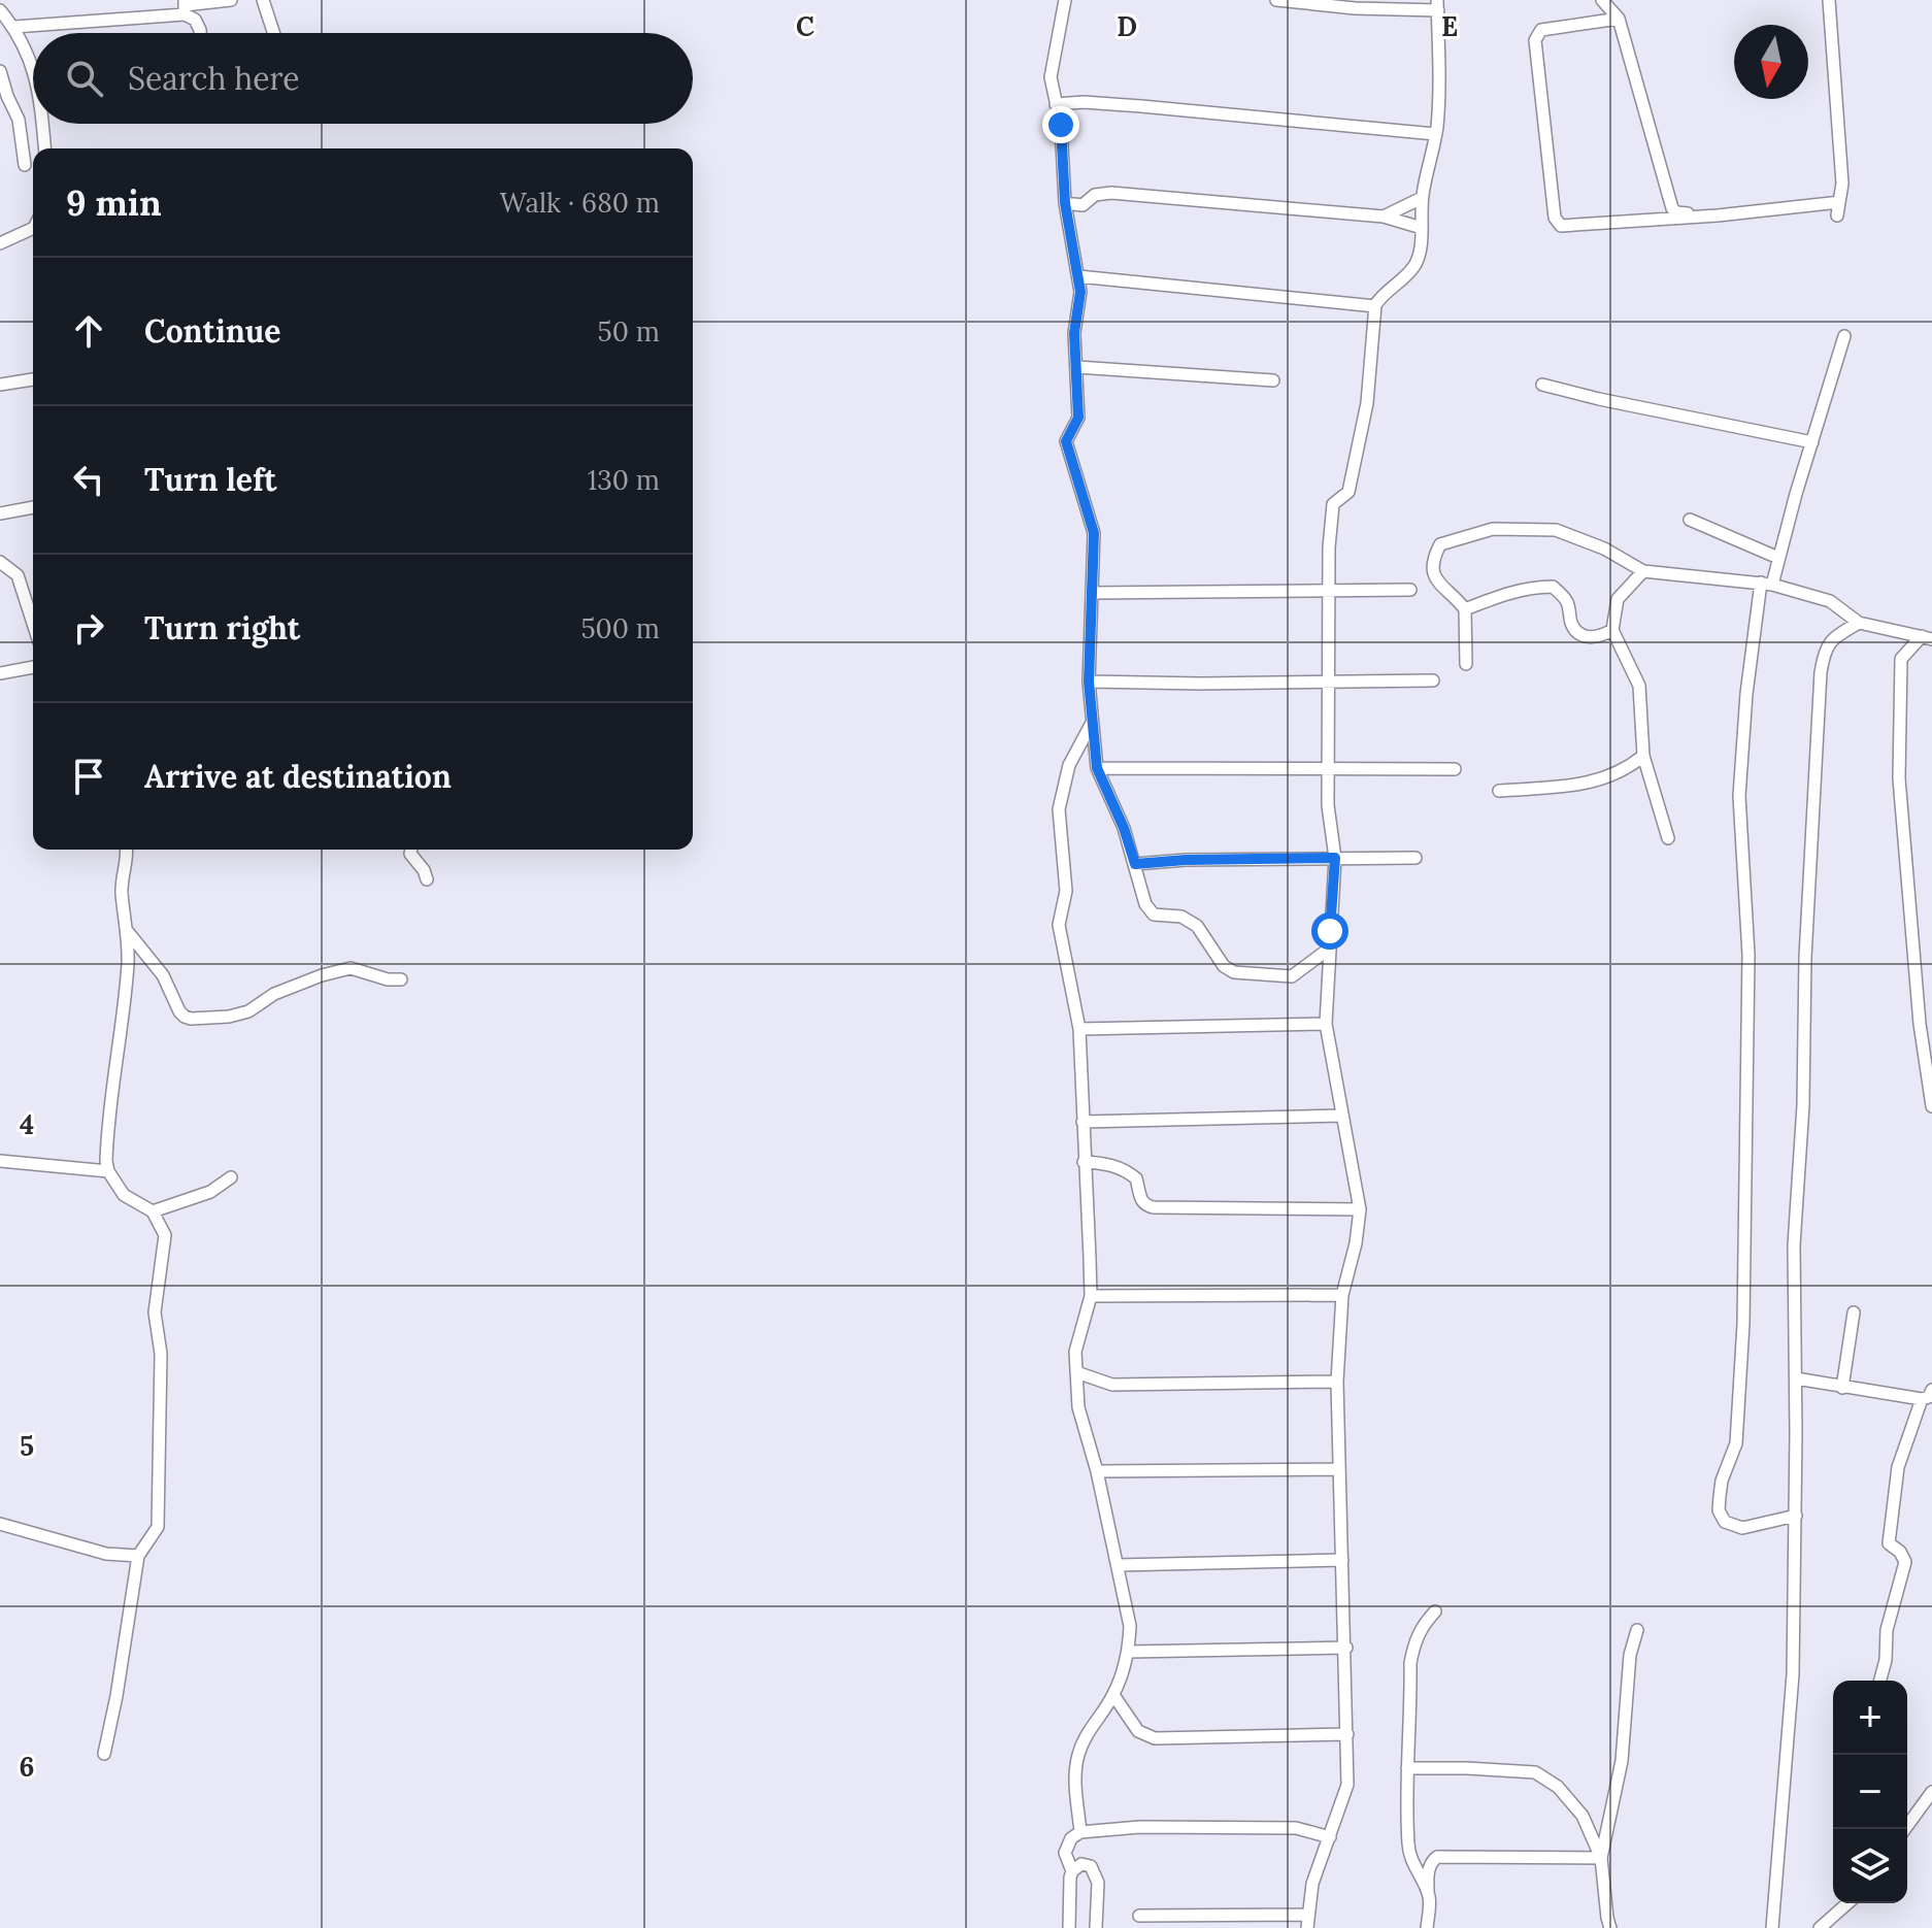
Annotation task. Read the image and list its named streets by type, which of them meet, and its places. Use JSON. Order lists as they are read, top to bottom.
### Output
{
  "north": "bottom",
  "page": {
    "search": "Search here",
    "heading": ["9 min", "Walk · 680 m"],
    "list": [
      ["Continue", "50 m"],
      ["Turn left", "130 m"],
      ["Turn right", "500 m"],
      "Arrive at destination"
    ],
    "map_buttons": ["+", "−"]
  },
  "grid": {
    "columns": ["C", "D", "E"],
    "rows": ["4", "5", "6"]
  }
}
